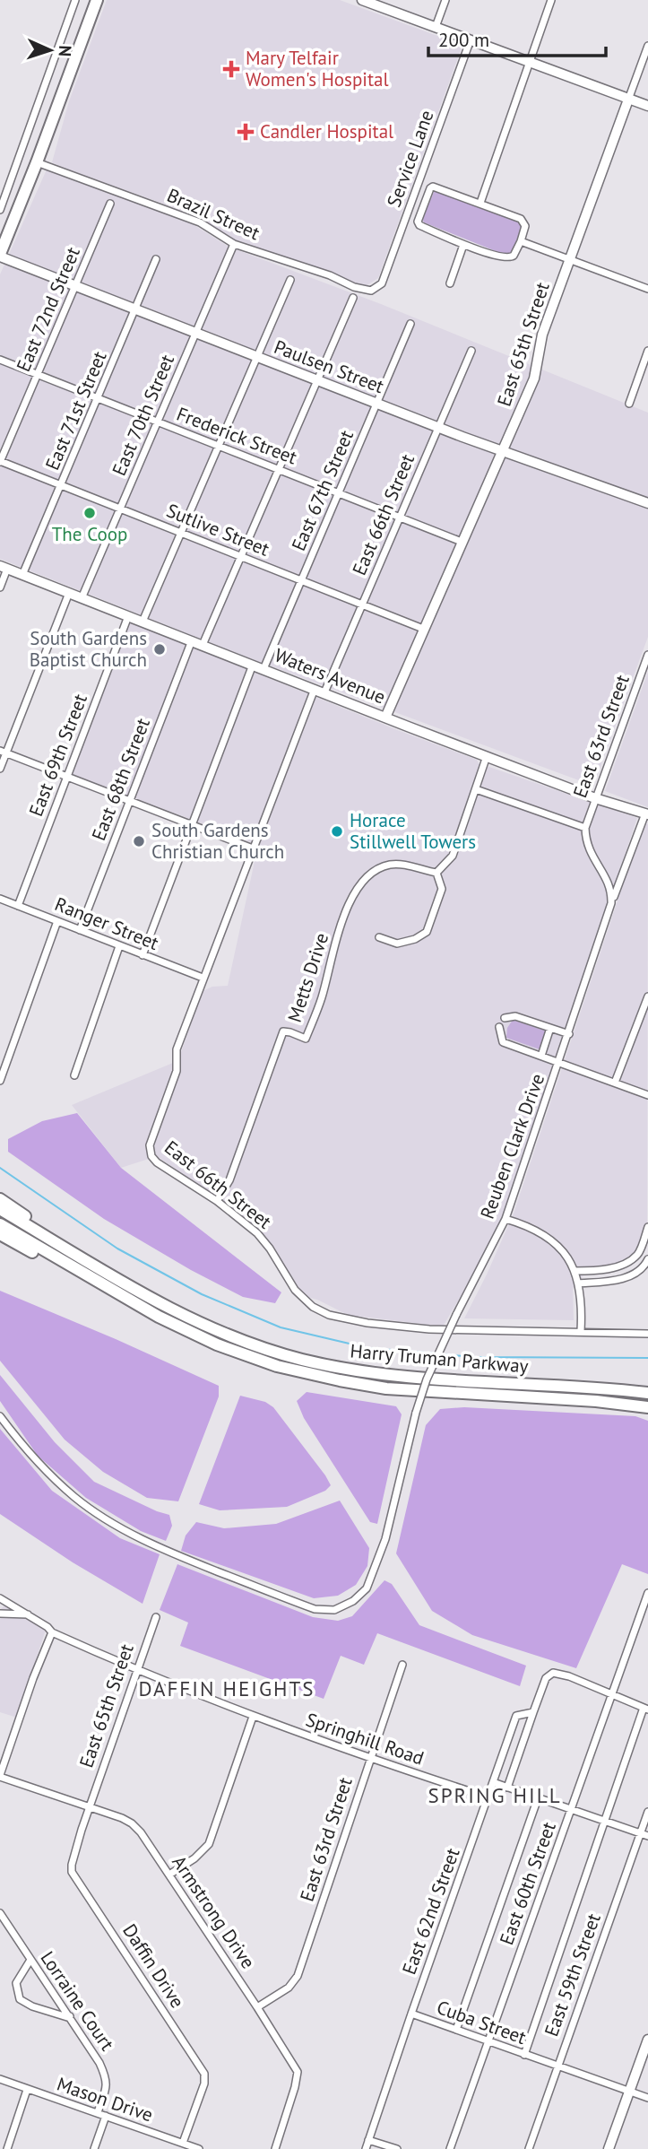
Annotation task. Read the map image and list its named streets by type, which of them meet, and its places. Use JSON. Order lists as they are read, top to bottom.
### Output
{
  "streets": {
    "highway": ["Harry Truman Parkway"],
    "street": [
      "Service Lane",
      "Brazil Street",
      "East 72nd Street",
      "East 65th Street",
      "Paulsen Street",
      "East 71st Street",
      "East 70th Street",
      "Frederick Street",
      "East 67th Street",
      "East 66th Street",
      "Sutlive Street",
      "Waters Avenue",
      "East 63rd Street",
      "East 69th Street",
      "East 68th Street",
      "Ranger Street",
      "Metts Drive",
      "Reuben Clark Drive",
      "Springhill Road",
      "East 60th Street",
      "East 62nd Street",
      "Armstrong Drive",
      "Daffin Drive",
      "East 59th Street",
      "Lorraine Court",
      "Cuba Street",
      "Mason Drive"
    ]
  },
  "crossings": [
    ["Service Lane", "Brazil Street"],
    ["Brazil Street", "East 70th Street"],
    ["East 72nd Street", "Paulsen Street"],
    ["East 72nd Street", "Frederick Street"],
    ["East 72nd Street", "Sutlive Street"],
    ["East 65th Street", "Paulsen Street"],
    ["East 65th Street", "Frederick Street"],
    ["East 65th Street", "Sutlive Street"],
    ["East 65th Street", "Waters Avenue"],
    ["East 65th Street", "Springhill Road"],
    ["East 65th Street", "Armstrong Drive"],
    ["East 65th Street", "Daffin Drive"],
    ["Paulsen Street", "East 71st Street"],
    ["Paulsen Street", "East 70th Street"],
    ["Paulsen Street", "East 67th Street"],
    ["Paulsen Street", "East 66th Street"],
    ["East 71st Street", "Frederick Street"],
    ["East 71st Street", "Sutlive Street"],
    ["East 71st Street", "Waters Avenue"],
    ["East 70th Street", "Frederick Street"],
    ["East 70th Street", "Sutlive Street"],
    ["East 70th Street", "Waters Avenue"],
    ["Frederick Street", "East 67th Street"],
    ["Frederick Street", "East 66th Street"],
    ["East 67th Street", "Sutlive Street"],
    ["East 67th Street", "Waters Avenue"],
    ["East 66th Street", "Sutlive Street"],
    ["East 66th Street", "Waters Avenue"],
    ["East 66th Street", "Ranger Street"],
    ["East 66th Street", "Metts Drive"],
    ["Waters Avenue", "East 63rd Street"],
    ["Waters Avenue", "East 69th Street"],
    ["Waters Avenue", "East 68th Street"],
    ["Waters Avenue", "Reuben Clark Drive"],
    ["East 63rd Street", "Springhill Road"],
    ["East 63rd Street", "Armstrong Drive"],
    ["East 69th Street", "Ranger Street"],
    ["East 68th Street", "Ranger Street"],
    ["Springhill Road", "East 62nd Street"],
    ["East 60th Street", "Cuba Street"],
    ["East 62nd Street", "Cuba Street"],
    ["Armstrong Drive", "Daffin Drive"],
    ["Daffin Drive", "Mason Drive"],
    ["East 59th Street", "Cuba Street"],
    ["Lorraine Court", "Mason Drive"]
  ],
  "districts": ["DAFFIN HEIGHTS", "SPRING HILL"],
  "places": {
    "health": ["Mary Telfair Women's Hospital", "Candler Hospital"],
    "other": [
      "The Coop",
      "South Gardens Baptist Church",
      "Horace Stillwell Towers",
      "South Gardens Christian Church"
    ]
  },
  "scale_bar": "200 m",
  "north": "right"
}
